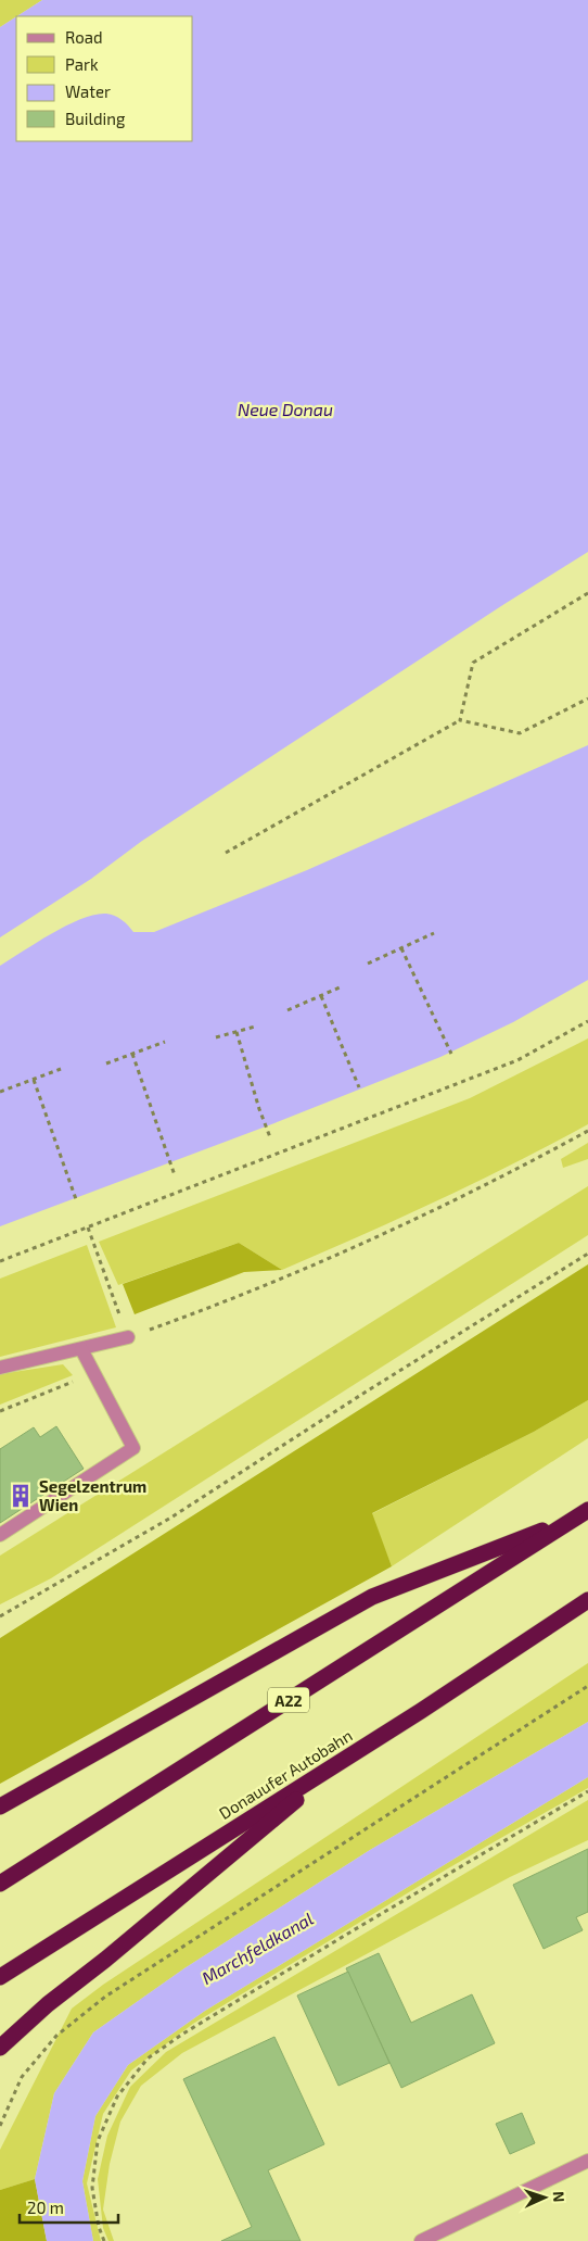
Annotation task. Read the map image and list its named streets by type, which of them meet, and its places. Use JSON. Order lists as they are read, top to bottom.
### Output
{
  "streets": {
    "highway": ["A22", "Donauufer Autobahn"]
  },
  "water": ["Neue Donau", "Marchfeldkanal"],
  "places": {
    "building": ["Segelzentrum Wien"]
  },
  "legend": [
    "Road",
    "Park",
    "Water",
    "Building"
  ],
  "scale_bar": "20 m",
  "north": "right"
}
